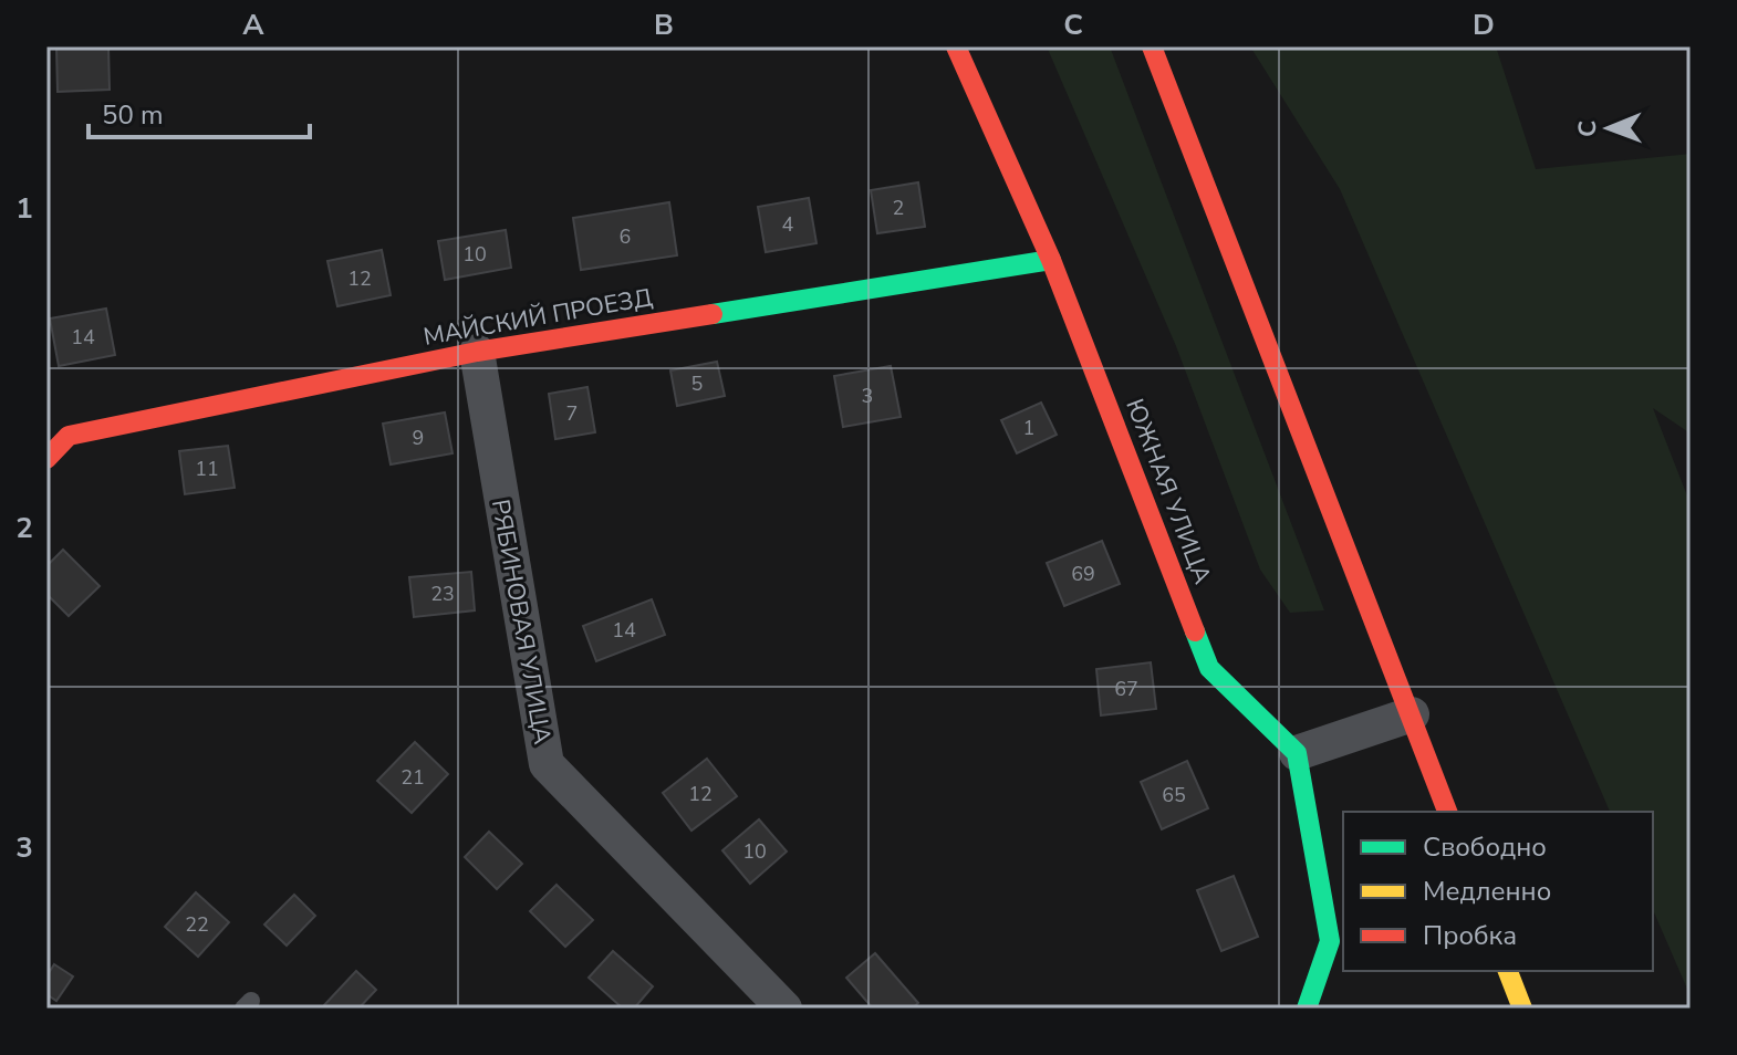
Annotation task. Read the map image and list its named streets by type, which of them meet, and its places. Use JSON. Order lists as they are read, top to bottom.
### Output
{
  "streets": {
    "street": ["МАЙСКИЙ ПРОЕЗД", "ЮЖНАЯ УЛИЦА", "РЯБИНОВАЯ УЛИЦА"]
  },
  "crossings": [
    ["МАЙСКИЙ ПРОЕЗД", "ЮЖНАЯ УЛИЦА"],
    ["МАЙСКИЙ ПРОЕЗД", "РЯБИНОВАЯ УЛИЦА"]
  ],
  "house_numbers": [
    "2",
    "4",
    "6",
    "10",
    "12",
    "14",
    "5",
    "3",
    "7",
    "1",
    "9",
    "11",
    "69",
    "23",
    "14",
    "67",
    "21",
    "12",
    "65",
    "10",
    "22"
  ],
  "legend": ["Свободно", "Медленно", "Пробка"],
  "scale_bar": "50 m",
  "north": "left",
  "grid": {
    "columns": [
      "A",
      "B",
      "C",
      "D"
    ],
    "rows": ["1", "2", "3"]
  }
}
